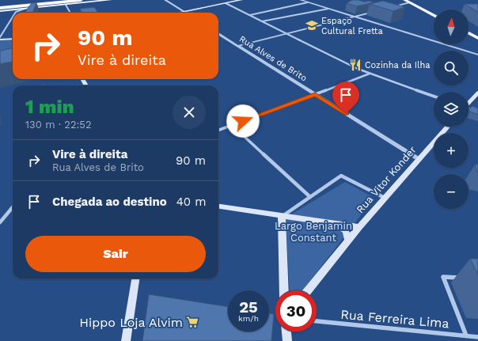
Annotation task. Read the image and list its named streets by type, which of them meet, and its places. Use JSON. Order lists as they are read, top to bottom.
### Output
{
  "streets": {
    "main road": ["Rua Vitor Konder"],
    "street": ["Rua Alves de Brito", "Rua Ferreira Lima"]
  },
  "crossings": [
    ["Rua Alves de Brito", "Rua Vitor Konder"]
  ],
  "parks": ["Largo Benjamin Constant"],
  "places": {
    "school or university": ["Espaço Cultural Fretta"],
    "restaurant": ["Cozinha da Ilha"],
    "supermarket": ["Hippo Loja Alvim"]
  },
  "north": "top",
  "page": {
    "map_buttons": ["+", "−"],
    "turn": ["90 m", "Vire à direita"],
    "heading": ["1 min", "130 m · 22:52"],
    "list": [
      {
        "name": "Vire à direita",
        "note": "Rua Alves de Brito",
        "value": "90 m"
      },
      {
        "name": "Chegada ao destino",
        "value": "40 m"
      }
    ],
    "buttons": "Sair",
    "speed": "25 km/h",
    "limit": "30"
  }
}
